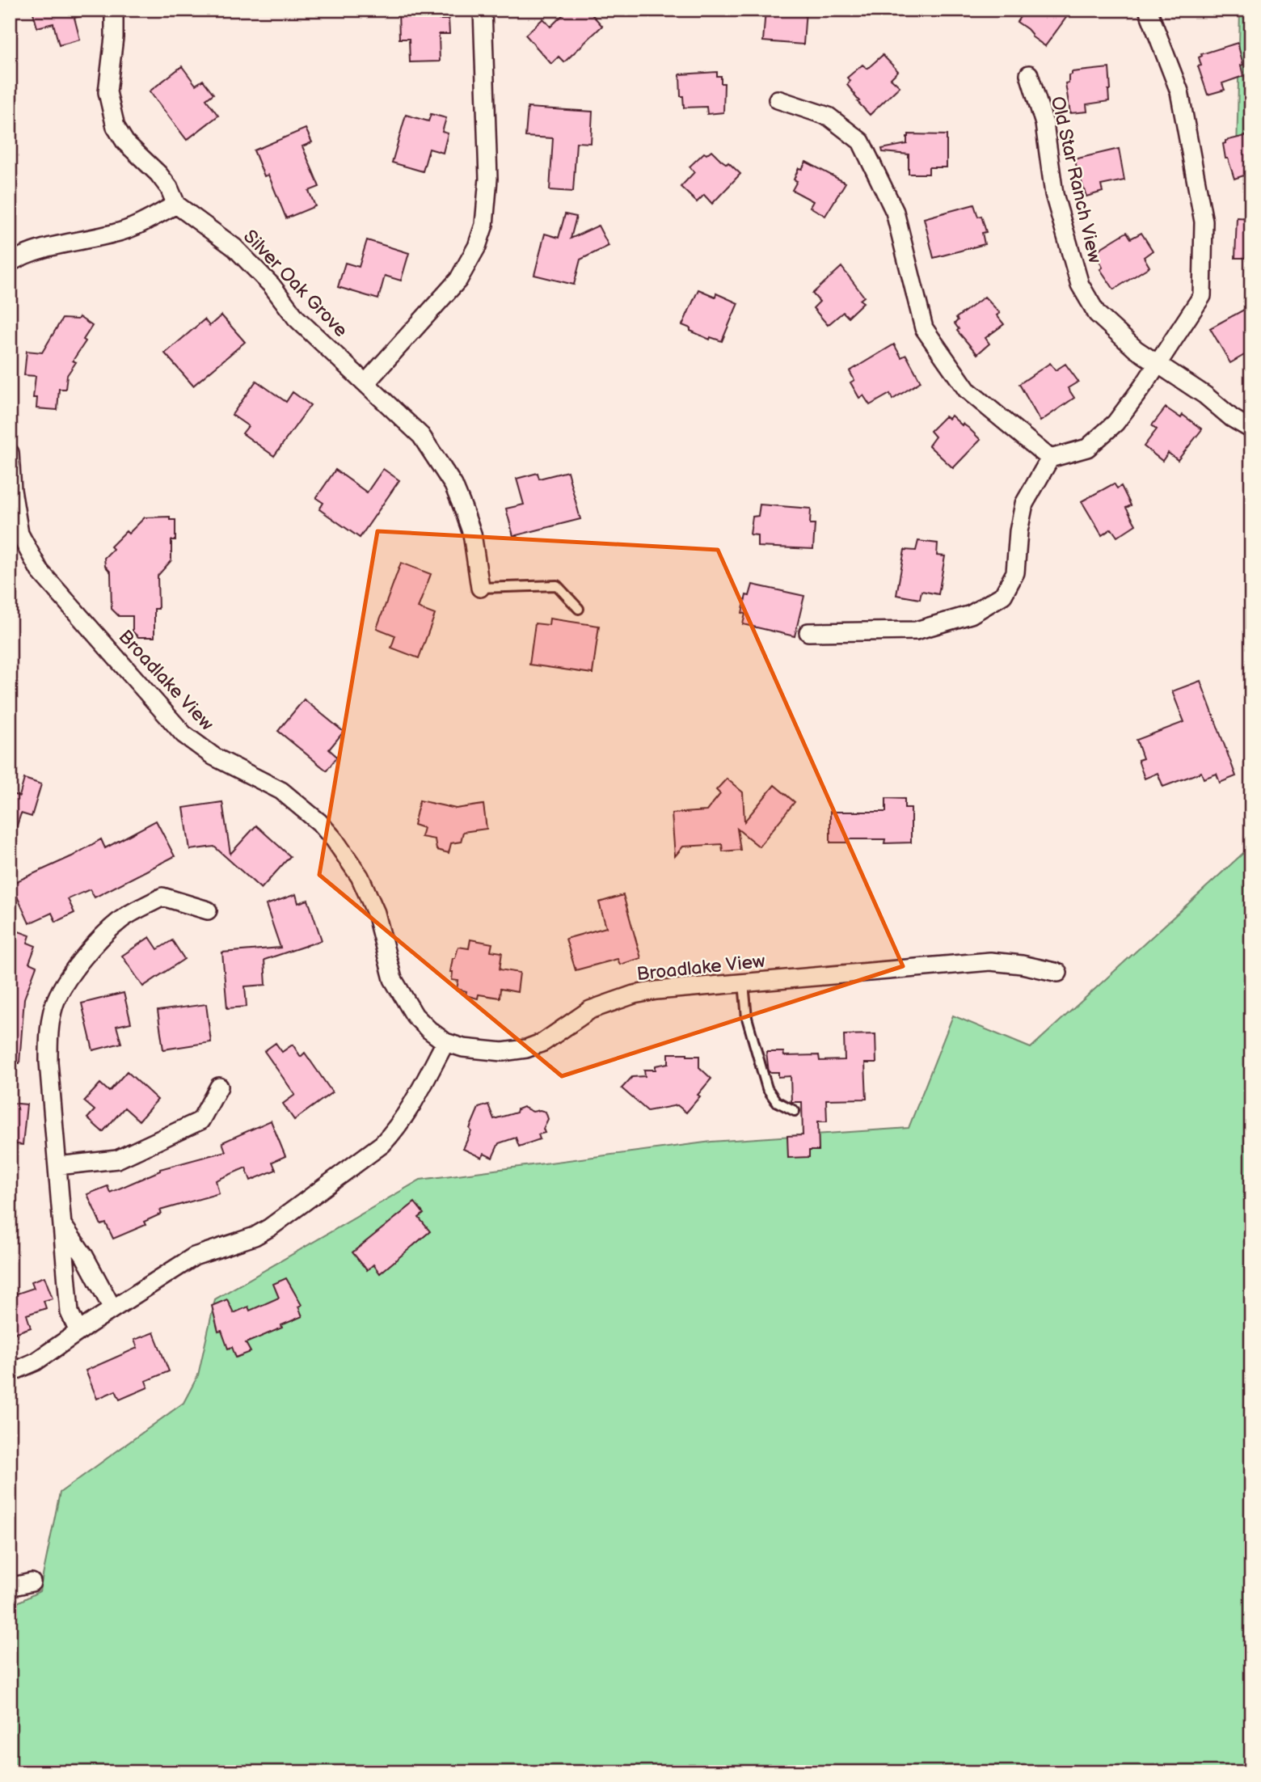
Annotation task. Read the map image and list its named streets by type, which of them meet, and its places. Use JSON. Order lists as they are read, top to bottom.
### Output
{
  "streets": {
    "street": ["Old Star Ranch View", "Silver Oak Grove", "Broadlake View"]
  }
}
